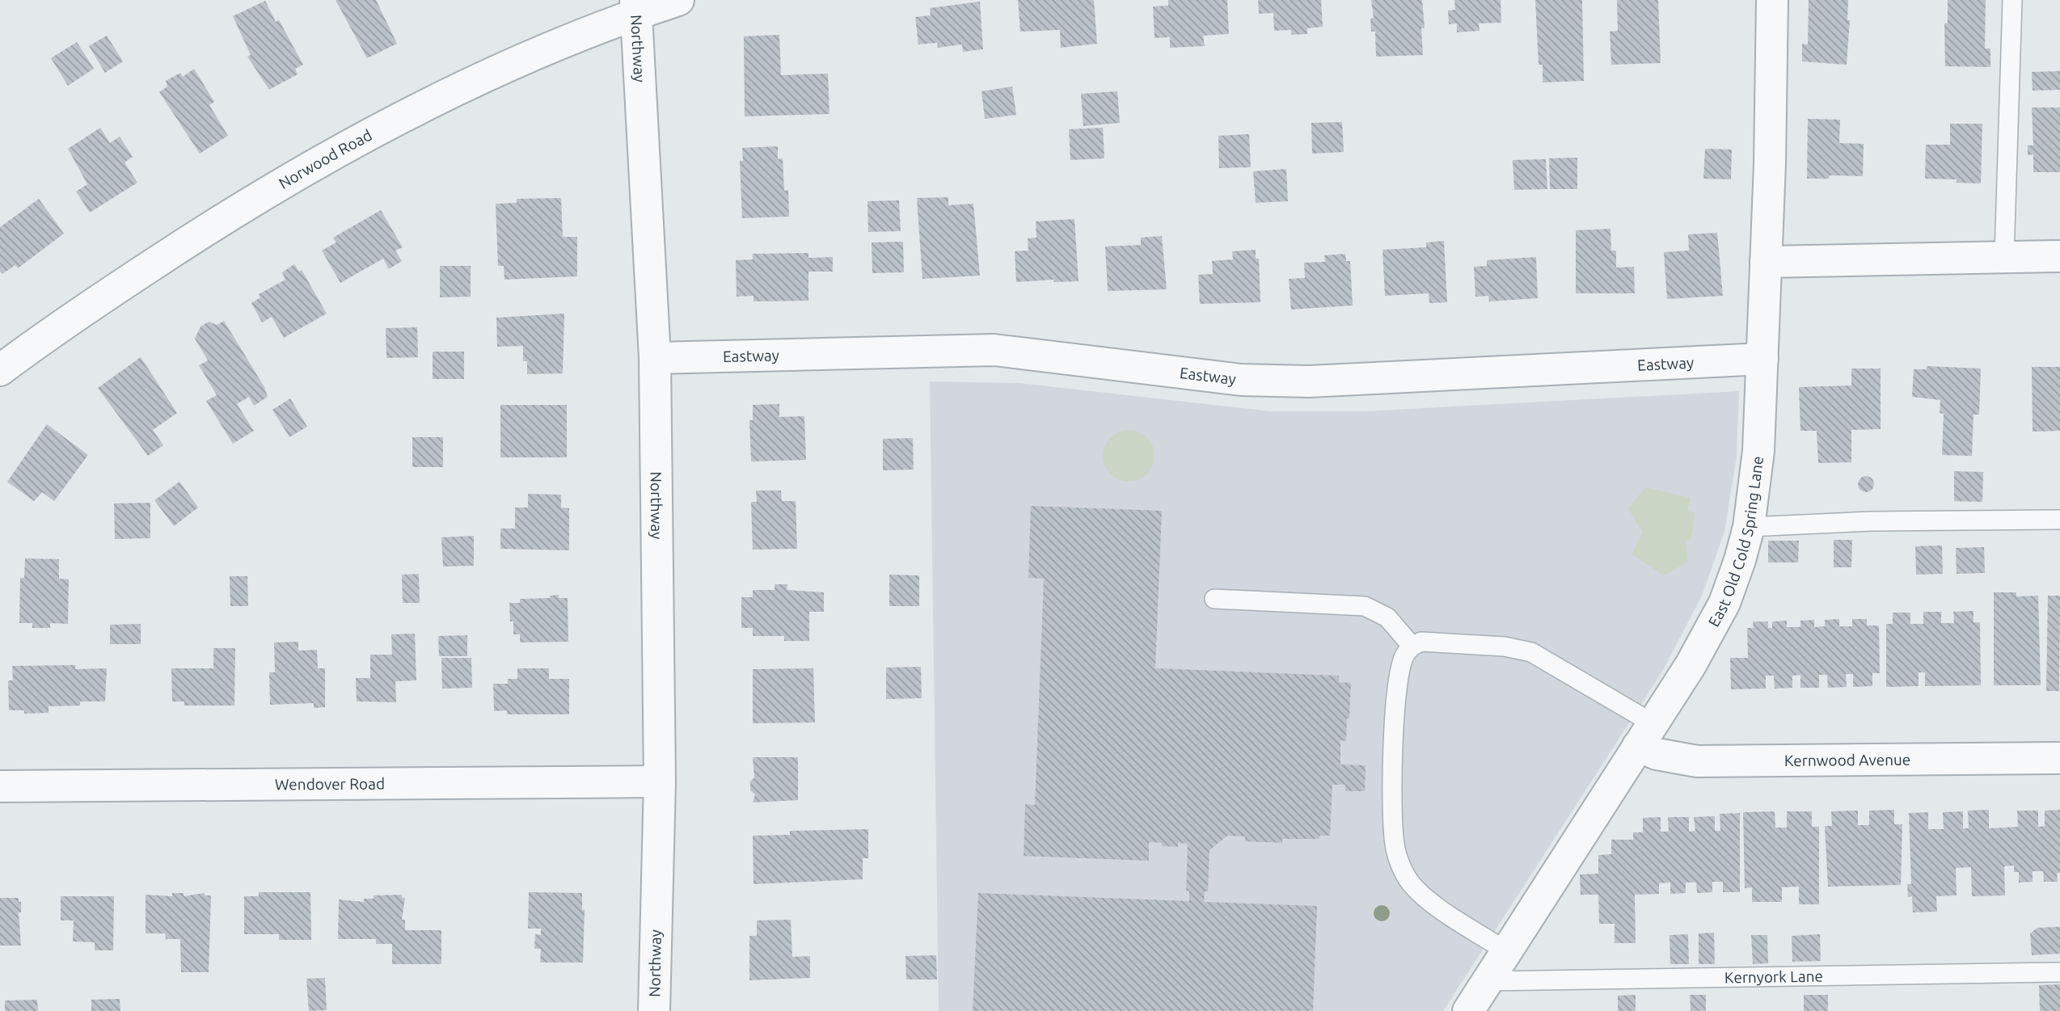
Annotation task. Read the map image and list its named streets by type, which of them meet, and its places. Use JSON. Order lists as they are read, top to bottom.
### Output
{
  "streets": {
    "street": [
      "Northway",
      "Norwood Road",
      "Eastway",
      "East Old Cold Spring Lane",
      "Kernwood Avenue",
      "Wendover Road"
    ],
    "lane": ["Kernyork Lane"]
  },
  "crossings": [
    ["Northway", "Norwood Road"],
    ["Northway", "Eastway"],
    ["Northway", "Wendover Road"],
    ["Eastway", "East Old Cold Spring Lane"],
    ["East Old Cold Spring Lane", "Kernwood Avenue"],
    ["East Old Cold Spring Lane", "Kernyork Lane"]
  ]
}
